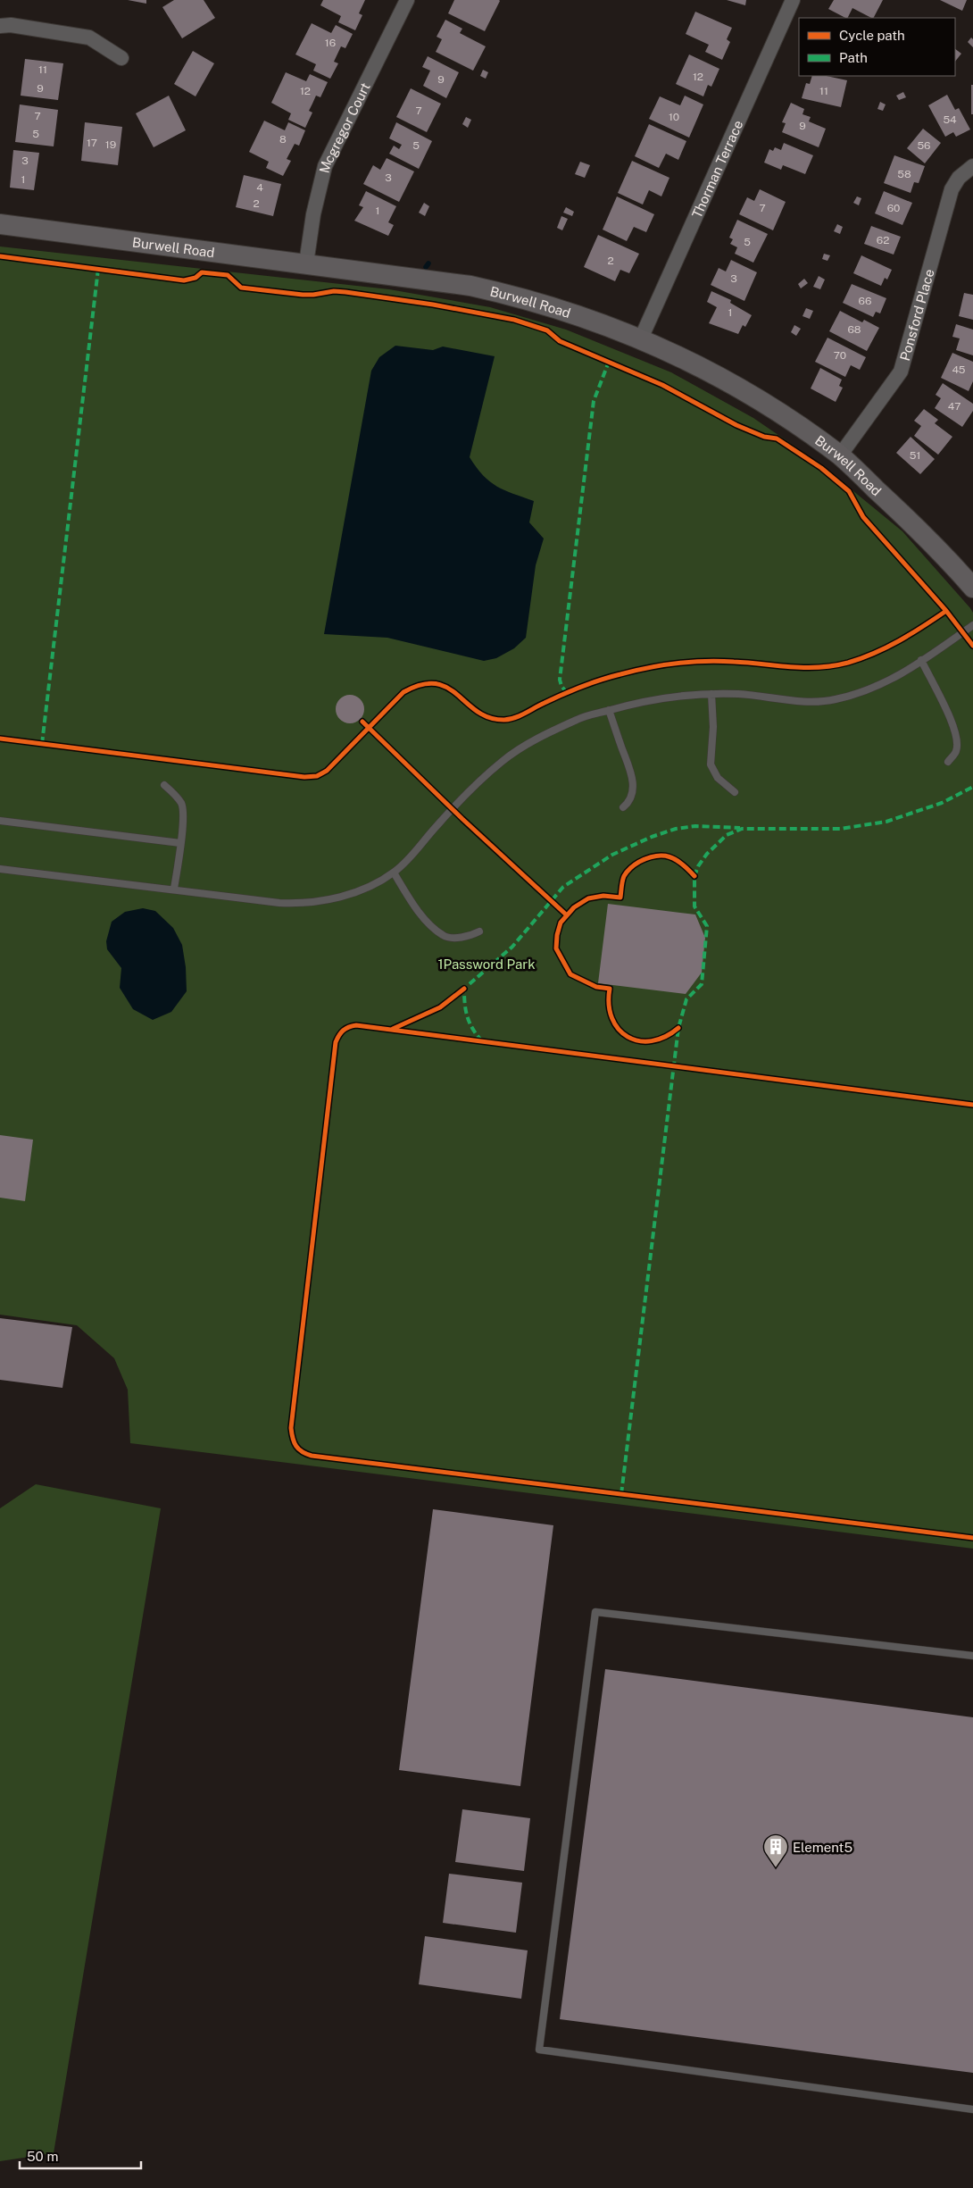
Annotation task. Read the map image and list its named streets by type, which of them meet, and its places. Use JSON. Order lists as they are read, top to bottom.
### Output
{
  "streets": {
    "main road": ["Burwell Road"],
    "street": ["Mcgregor Court", "Thorman Terrace", "Ponsford Place"]
  },
  "crossings": [
    ["Mcgregor Court", "Burwell Road"],
    ["Thorman Terrace", "Burwell Road"],
    ["Burwell Road", "Ponsford Place"]
  ],
  "parks": ["1Password Park"],
  "places": {
    "building": ["Element5"]
  },
  "house_numbers": [
    "16",
    "11",
    "12",
    "9",
    "9",
    "12",
    "11",
    "7",
    "7",
    "10",
    "54",
    "9",
    "5",
    "8",
    "17",
    "19",
    "5",
    "56",
    "3",
    "58",
    "3",
    "1",
    "4",
    "2",
    "7",
    "60",
    "1",
    "62",
    "5",
    "2",
    "3",
    "66",
    "1",
    "68",
    "70",
    "45",
    "47",
    "51"
  ],
  "legend": ["Cycle path", "Path"],
  "scale_bar": "50 m"
}
